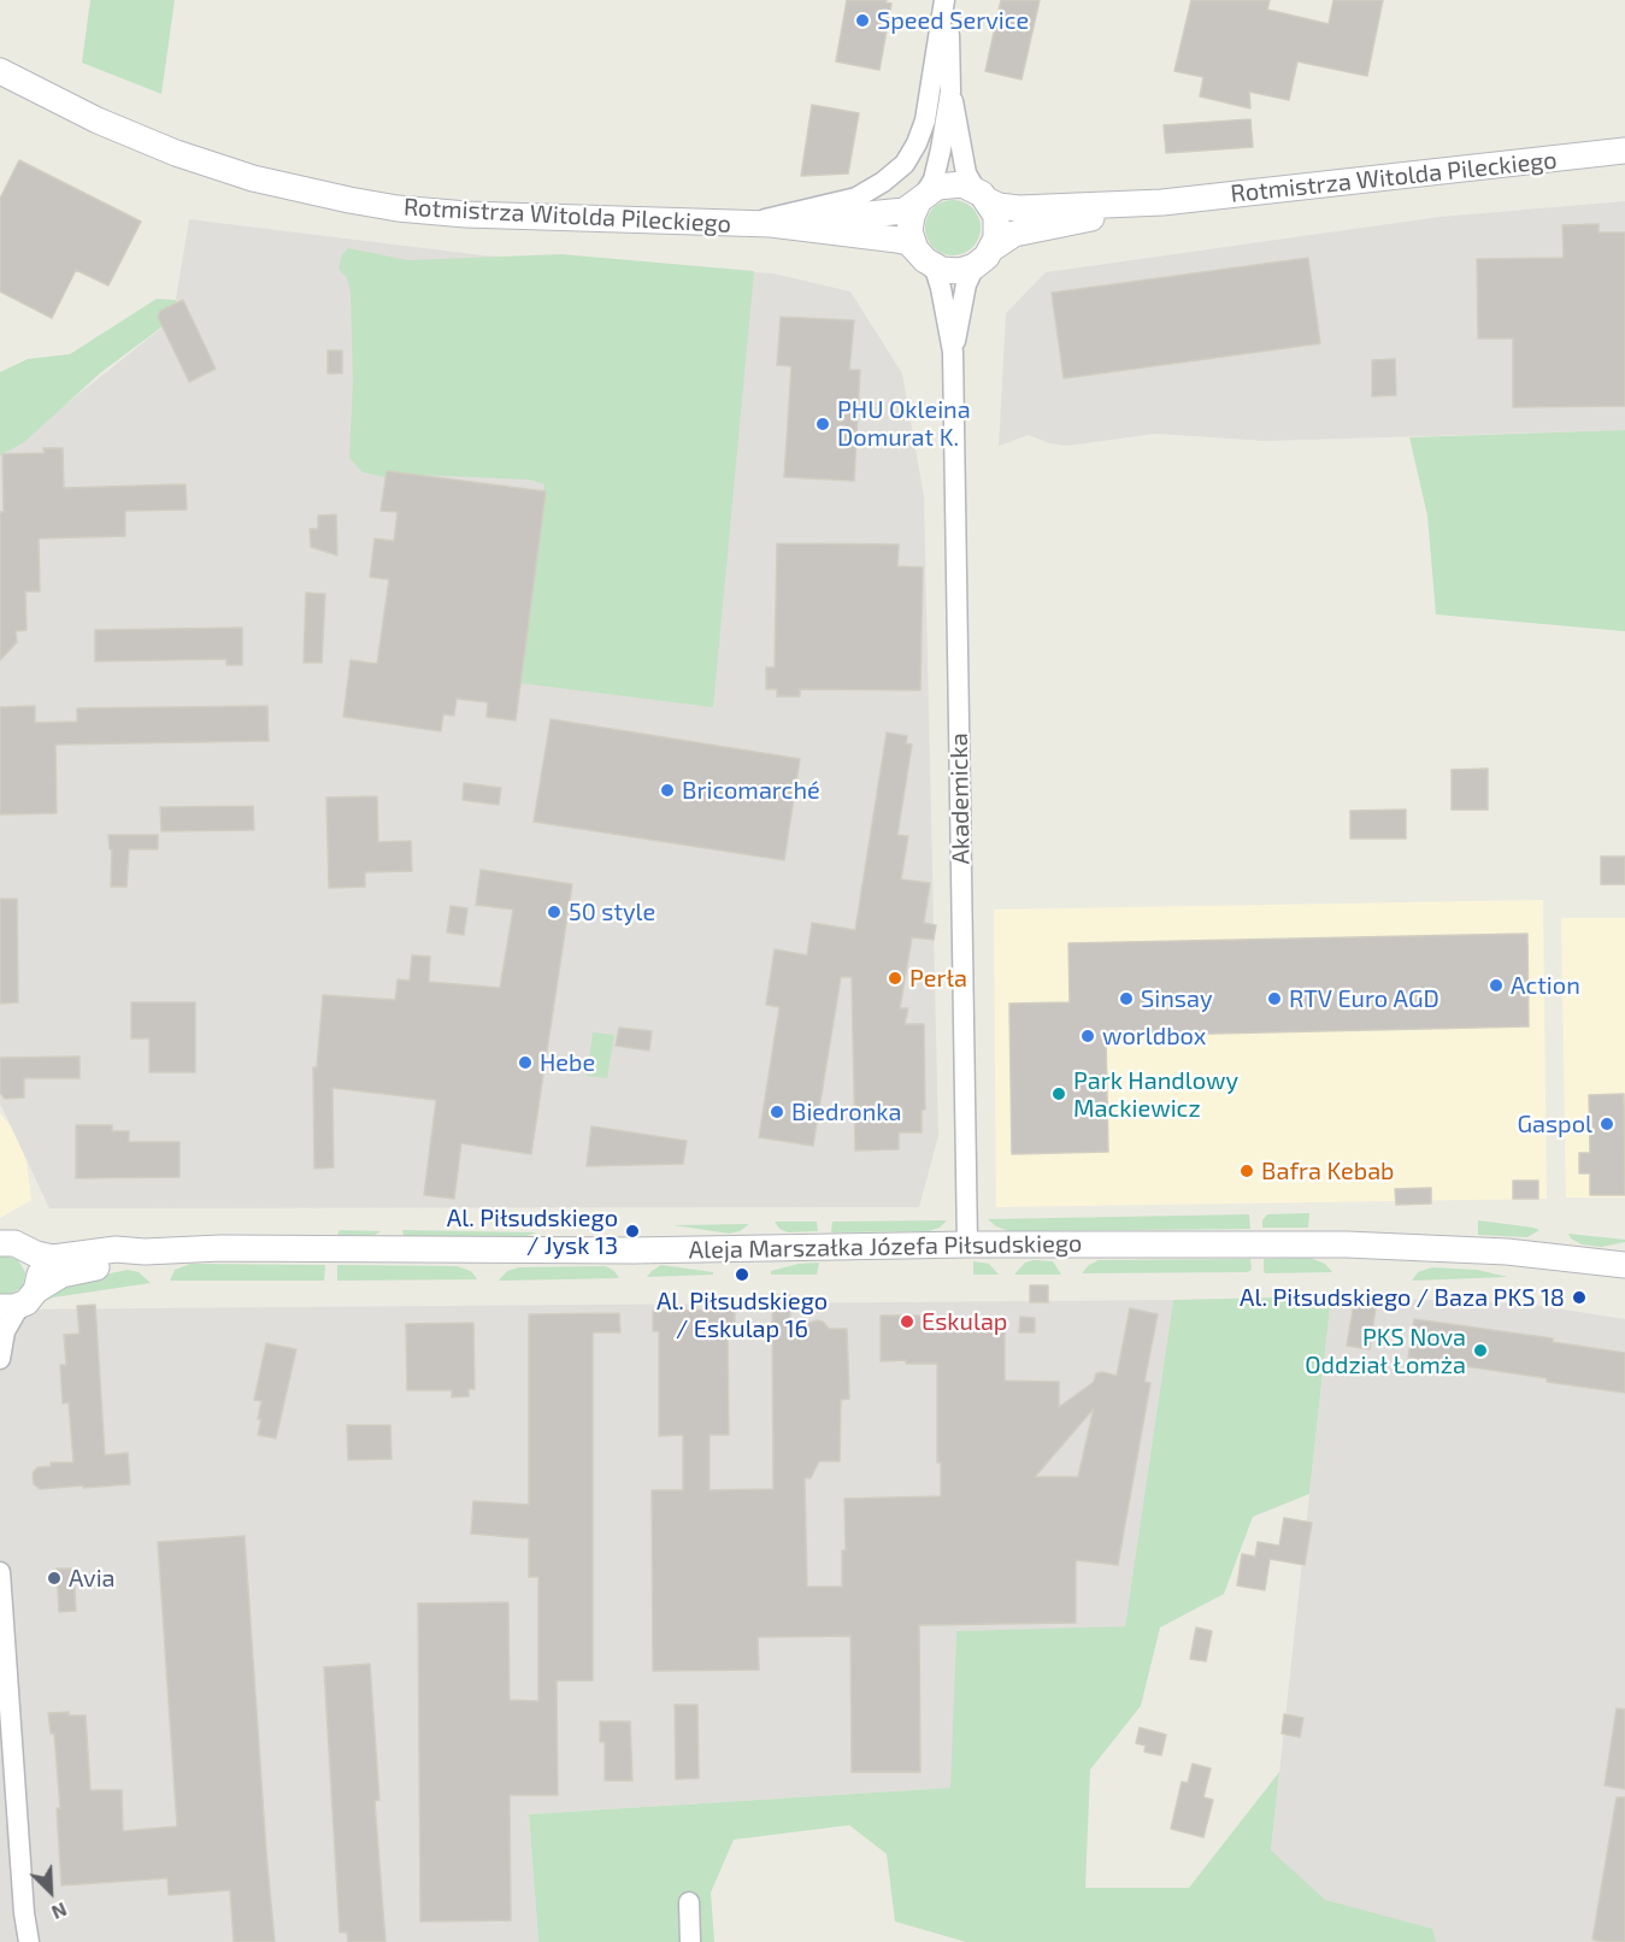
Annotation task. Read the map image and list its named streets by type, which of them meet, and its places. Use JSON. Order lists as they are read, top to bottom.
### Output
{
  "streets": {
    "street": ["Rotmistrza Witolda Pileckiego", "Akademicka", "Aleja Marszałka Józefa Piłsudskiego"]
  },
  "crossings": [
    ["Rotmistrza Witolda Pileckiego", "Akademicka"],
    ["Akademicka", "Aleja Marszałka Józefa Piłsudskiego"]
  ],
  "places": [
    "Speed Service",
    "PHU Okleina Domurat K.",
    "Bricomarché",
    "50 style",
    "Perła",
    "Action",
    "Sinsay",
    "RTV Euro AGD",
    "worldbox",
    "Hebe",
    "Park Handlowy Mackiewicz",
    "Biedronka",
    "Gaspol",
    "Bafra Kebab",
    "Al. Piłsudskiego / Jysk 13",
    "Al. Piłsudskiego / Eskulap 16",
    "Al. Piłsudskiego / Baza PKS 18",
    "Eskulap",
    "PKS Nova Oddział Łomża",
    "Avia"
  ],
  "north": "bottom right"
}
